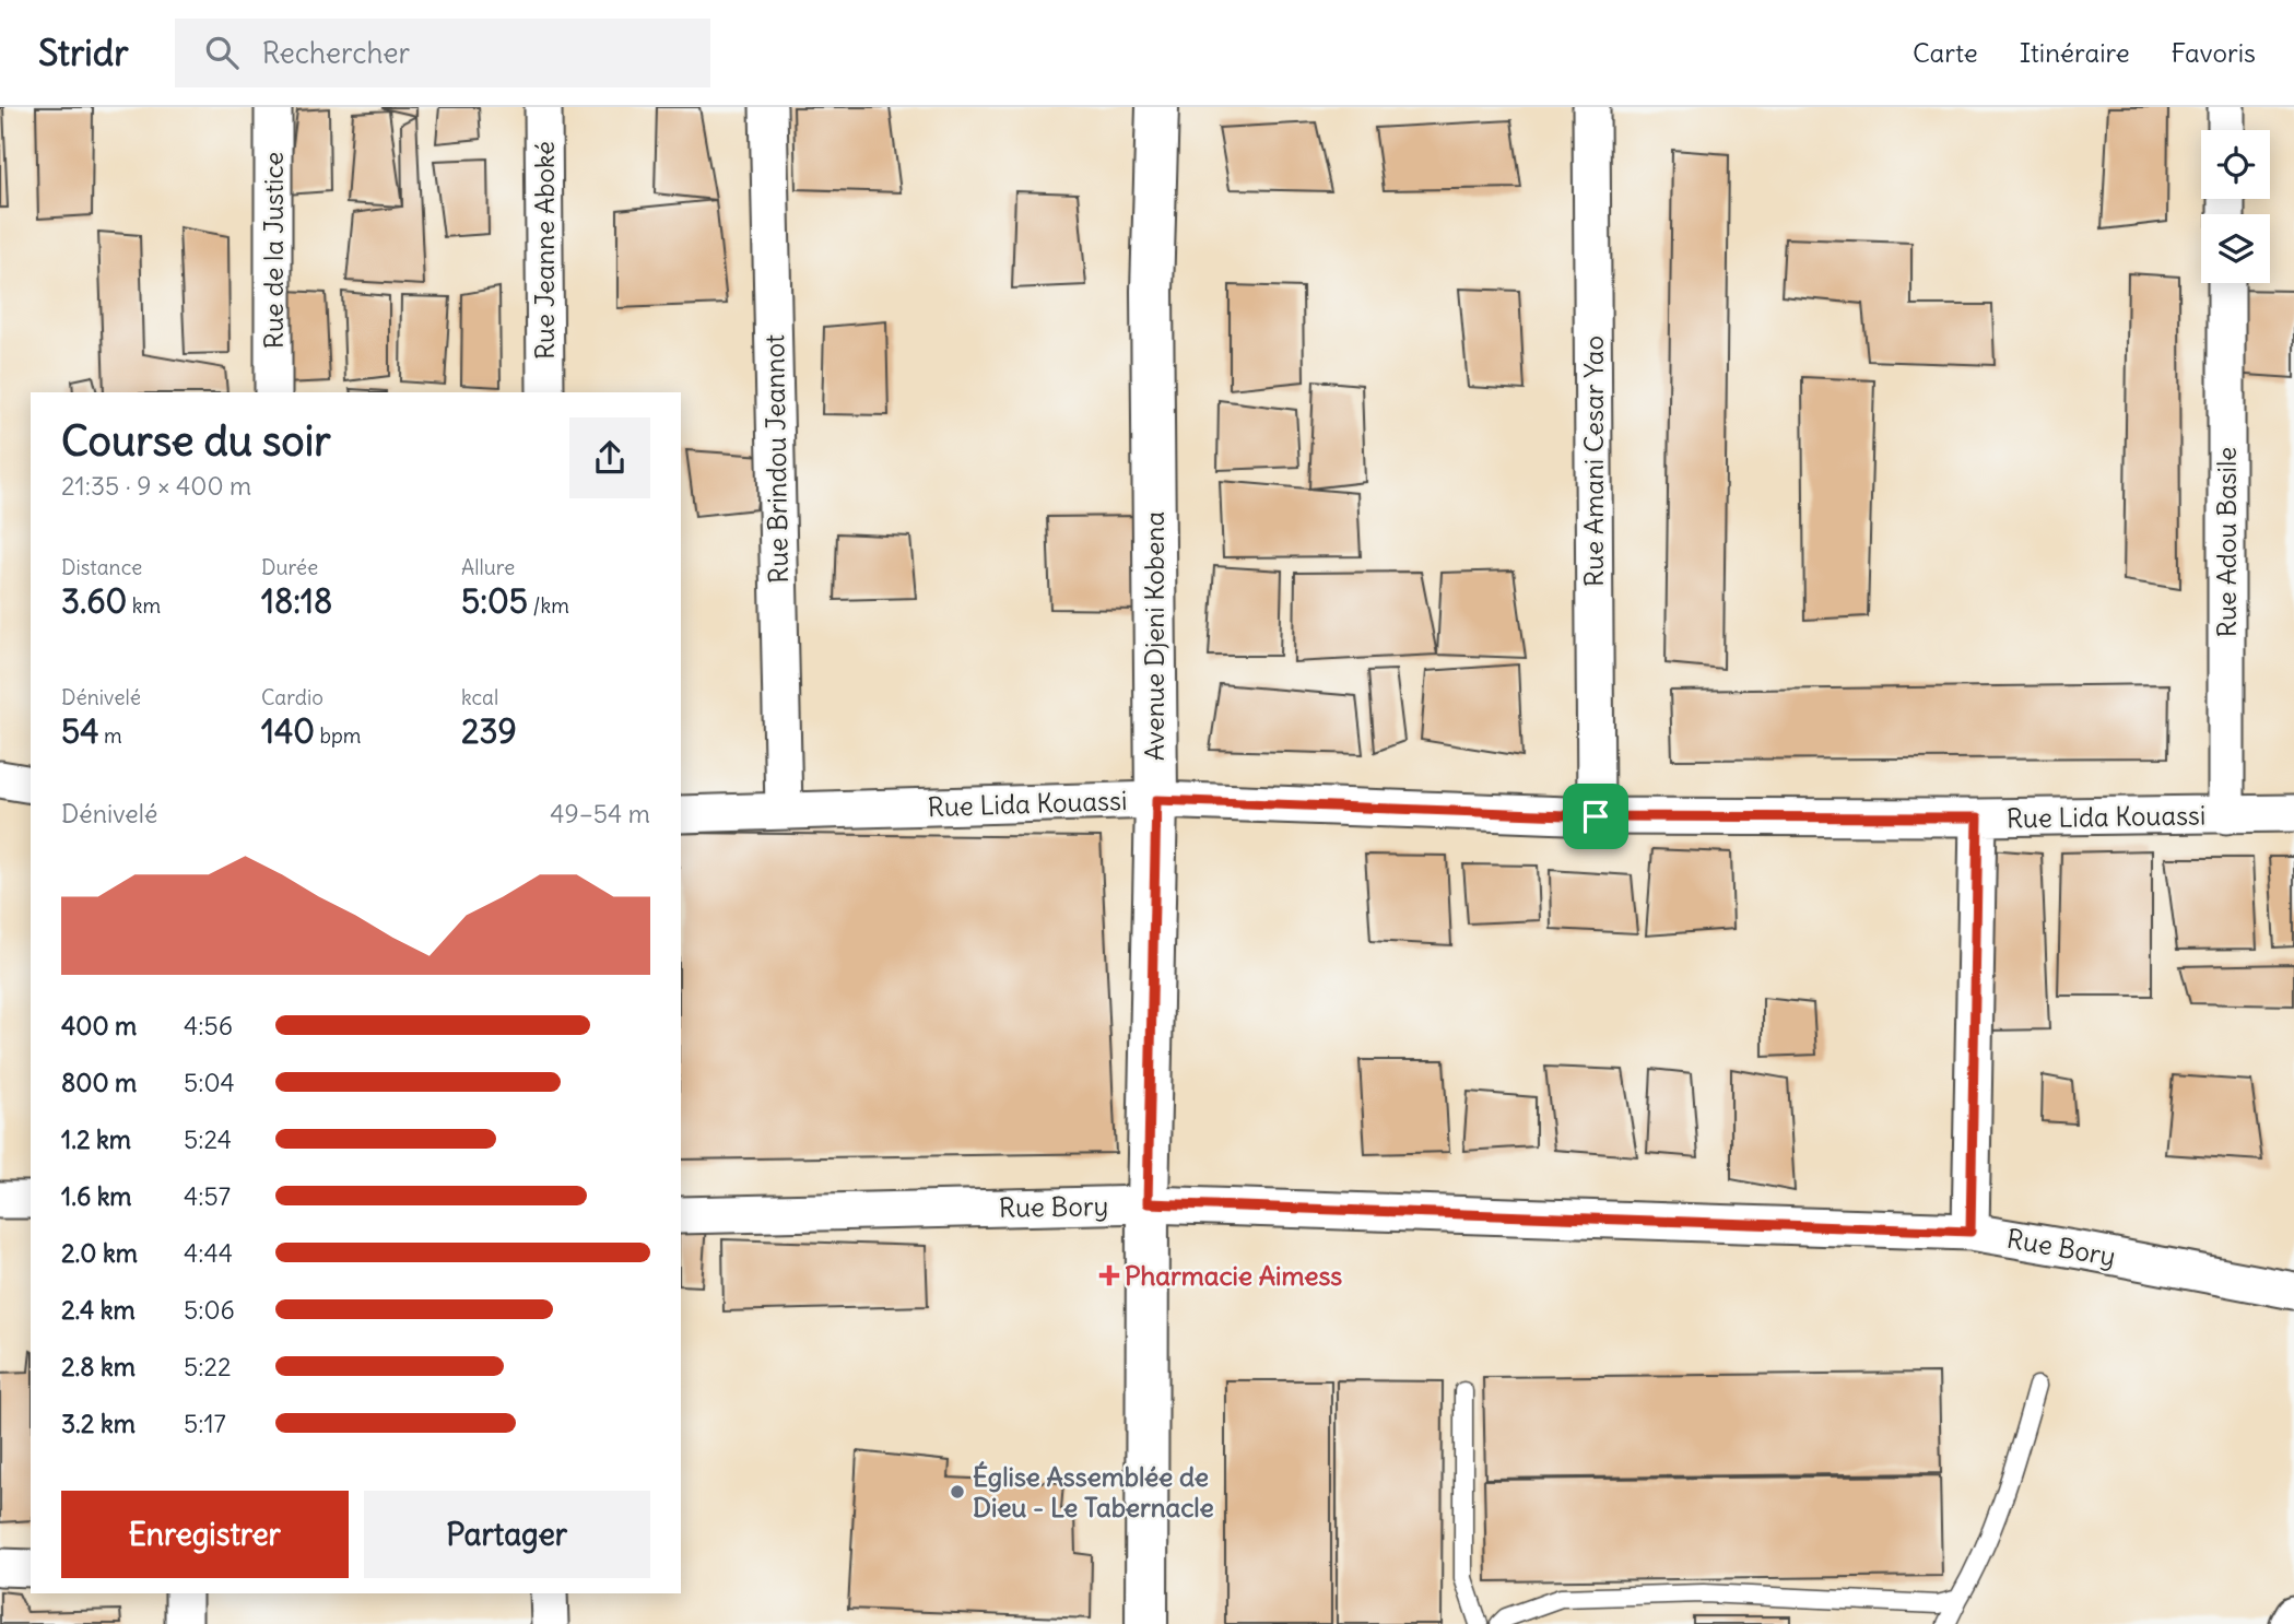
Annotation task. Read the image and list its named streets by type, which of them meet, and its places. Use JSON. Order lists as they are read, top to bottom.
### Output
{
  "streets": {
    "street": [
      "Rue de la Justice",
      "Rue Jeanne Aboké",
      "Rue Brindou Jeannot",
      "Rue Amani Cesar Yao",
      "Rue Adou Basile",
      "Avenue Djeni Kobena",
      "Rue Lida Kouassi",
      "Rue Bory"
    ]
  },
  "crossings": [
    ["Rue Brindou Jeannot", "Rue Lida Kouassi"],
    ["Rue Amani Cesar Yao", "Rue Lida Kouassi"],
    ["Rue Adou Basile", "Rue Lida Kouassi"],
    ["Avenue Djeni Kobena", "Rue Lida Kouassi"],
    ["Avenue Djeni Kobena", "Rue Bory"]
  ],
  "places": {
    "health": ["Pharmacie Aimess"],
    "other": ["Église Assemblée de Dieu - Le Tabernacle"]
  },
  "page": {
    "header": "Stridr",
    "search": "Rechercher",
    "nav": ["Carte", "Itinéraire", "Favoris"],
    "heading": ["Course du soir", "21:35 · 9 × 400 m"],
    "stats": [
      ["Distance", "3.60 km"],
      ["Durée", "18:18"],
      ["Allure", "5:05 /km"],
      ["Dénivelé", "54 m"],
      ["Cardio", "140 bpm"],
      ["kcal", "239"]
    ],
    "chart": ["Dénivelé", "49–54 m"],
    "list": [
      {
        "name": "400 m",
        "note": "4:56"
      },
      {
        "name": "800 m",
        "note": "5:04"
      },
      {
        "name": "1.2 km",
        "note": "5:24"
      },
      {
        "name": "1.6 km",
        "note": "4:57"
      },
      {
        "name": "2.0 km",
        "note": "4:44"
      },
      {
        "name": "2.4 km",
        "note": "5:06"
      },
      {
        "name": "2.8 km",
        "note": "5:22"
      },
      {
        "name": "3.2 km",
        "note": "5:17"
      }
    ],
    "buttons": ["Enregistrer", "Partager"]
  }
}
